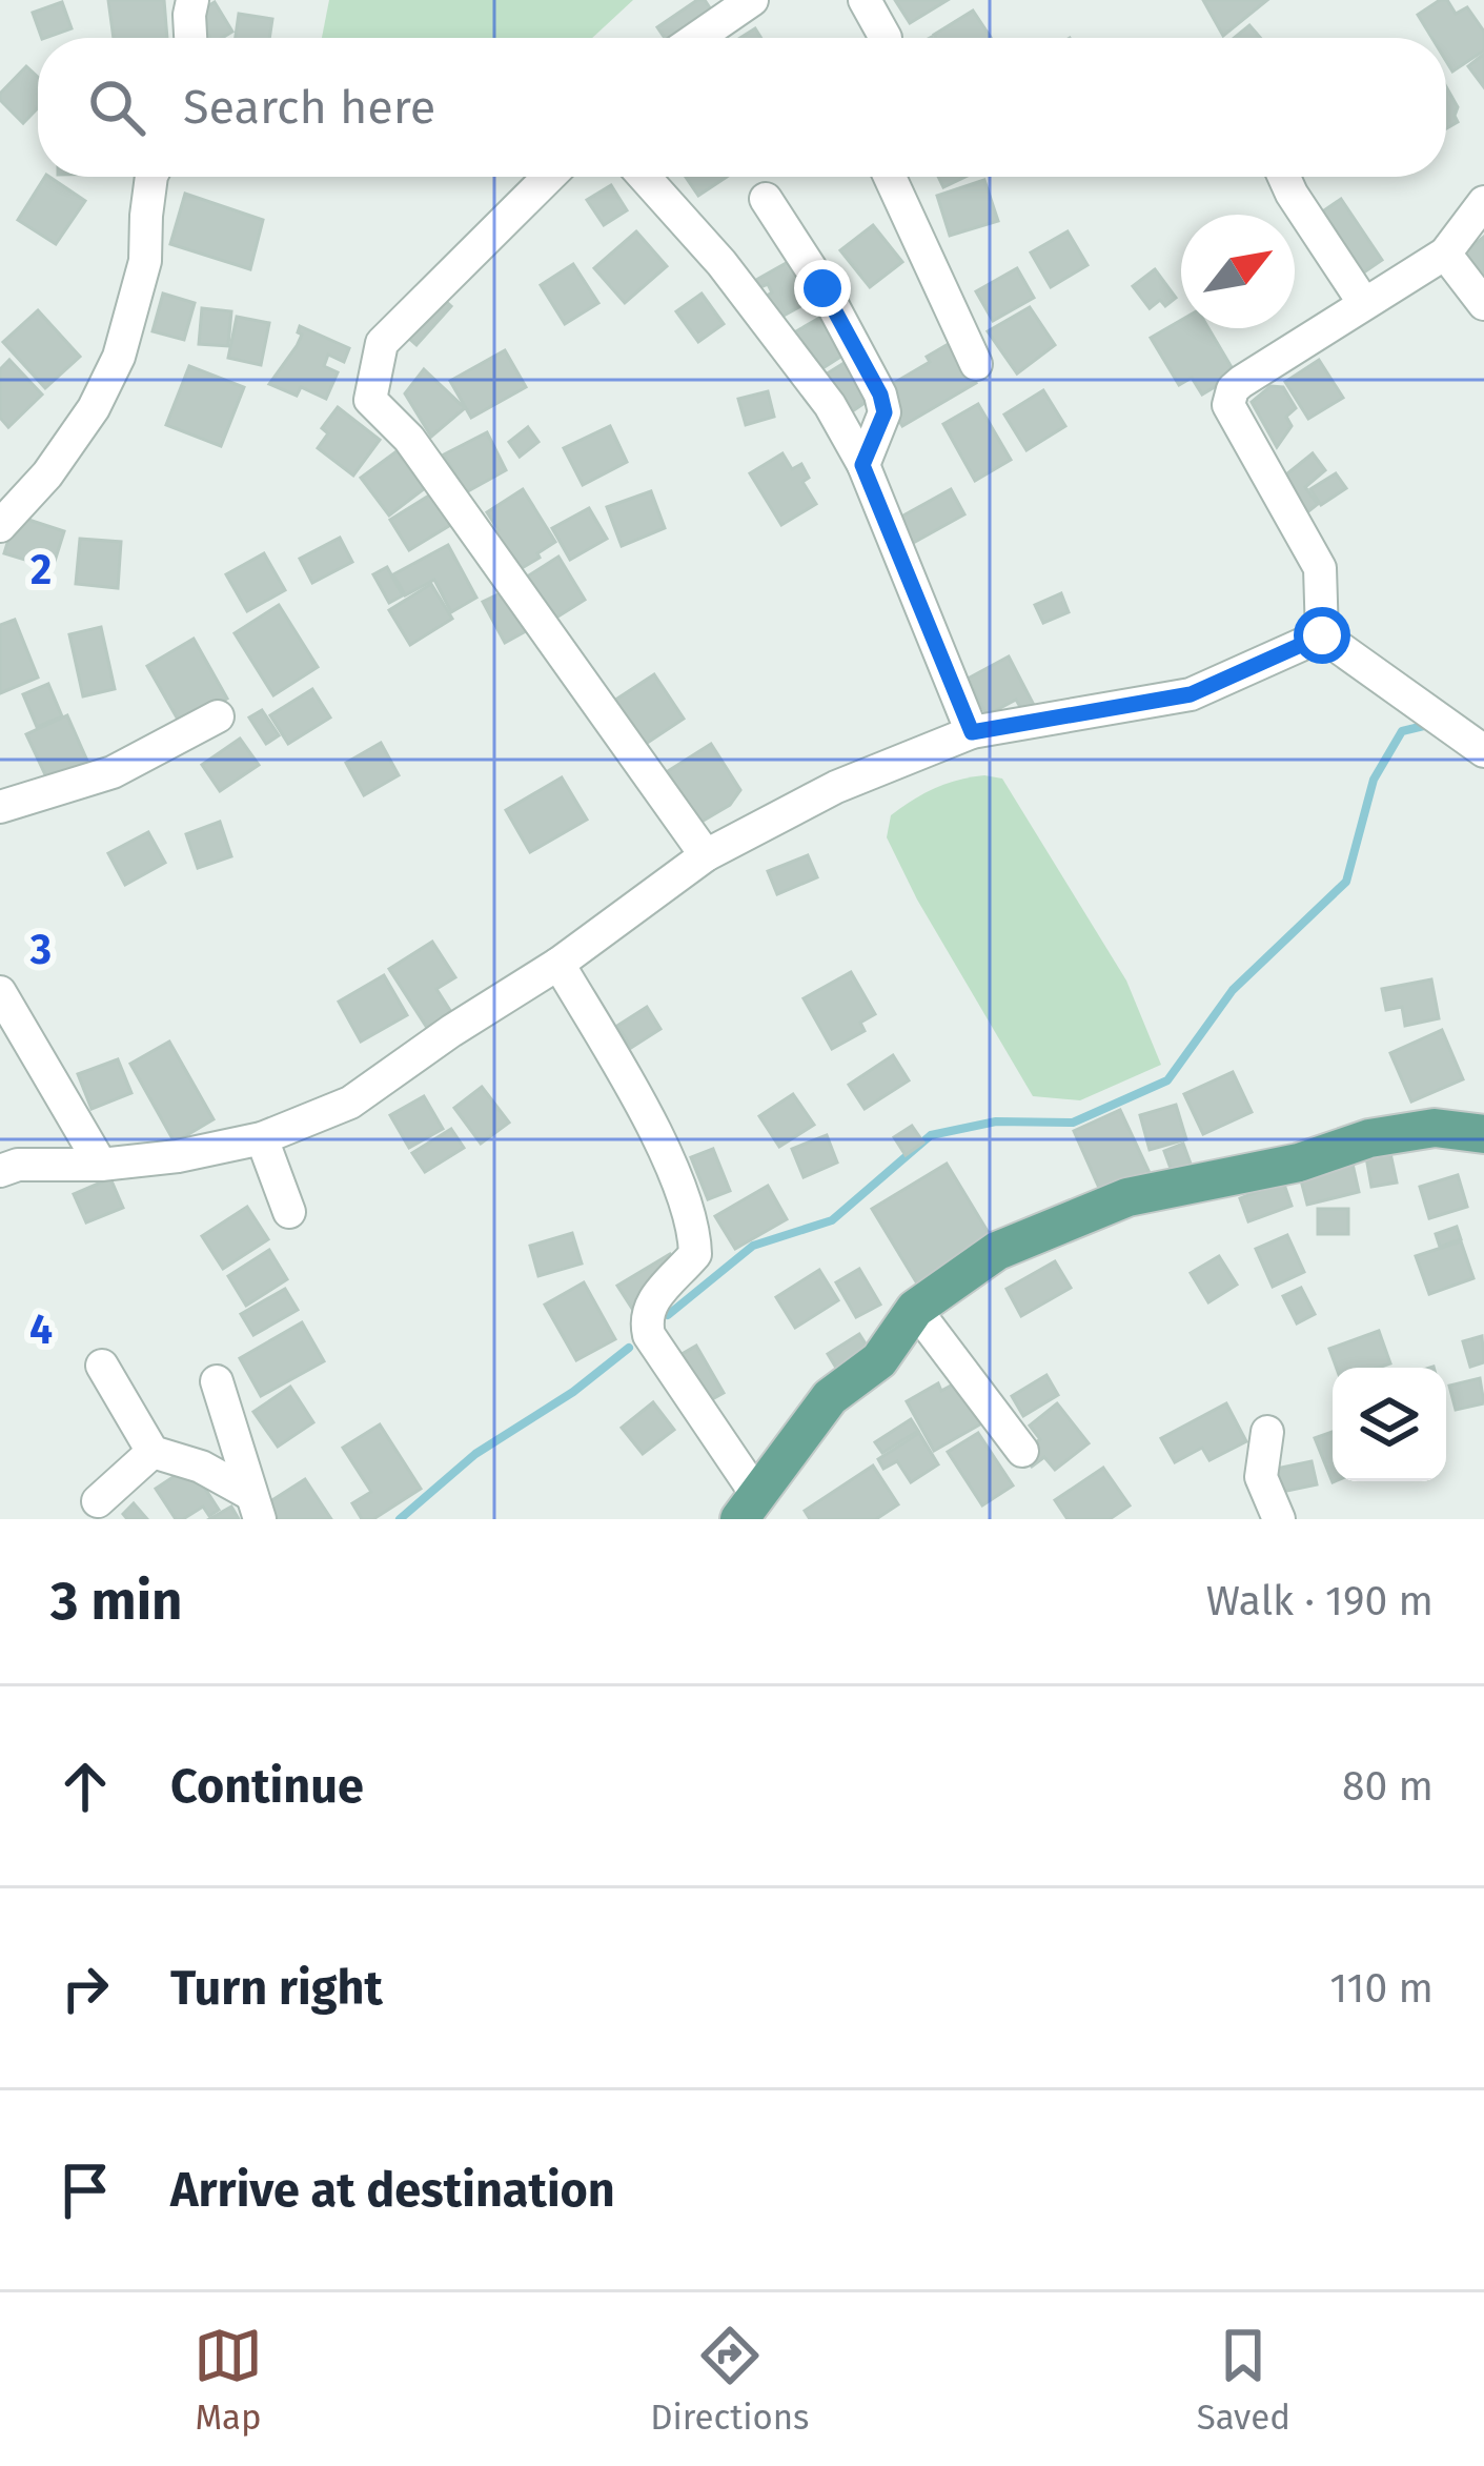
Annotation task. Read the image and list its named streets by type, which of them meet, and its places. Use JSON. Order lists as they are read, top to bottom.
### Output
{
  "north": "top right",
  "page": {
    "search": "Search here",
    "heading": ["3 min", "Walk · 190 m"],
    "list": [
      ["Continue", "80 m"],
      ["Turn right", "110 m"],
      "Arrive at destination"
    ],
    "nav": ["Map", "Directions", "Saved"]
  },
  "grid": {
    "rows": ["2", "3", "4"]
  }
}
